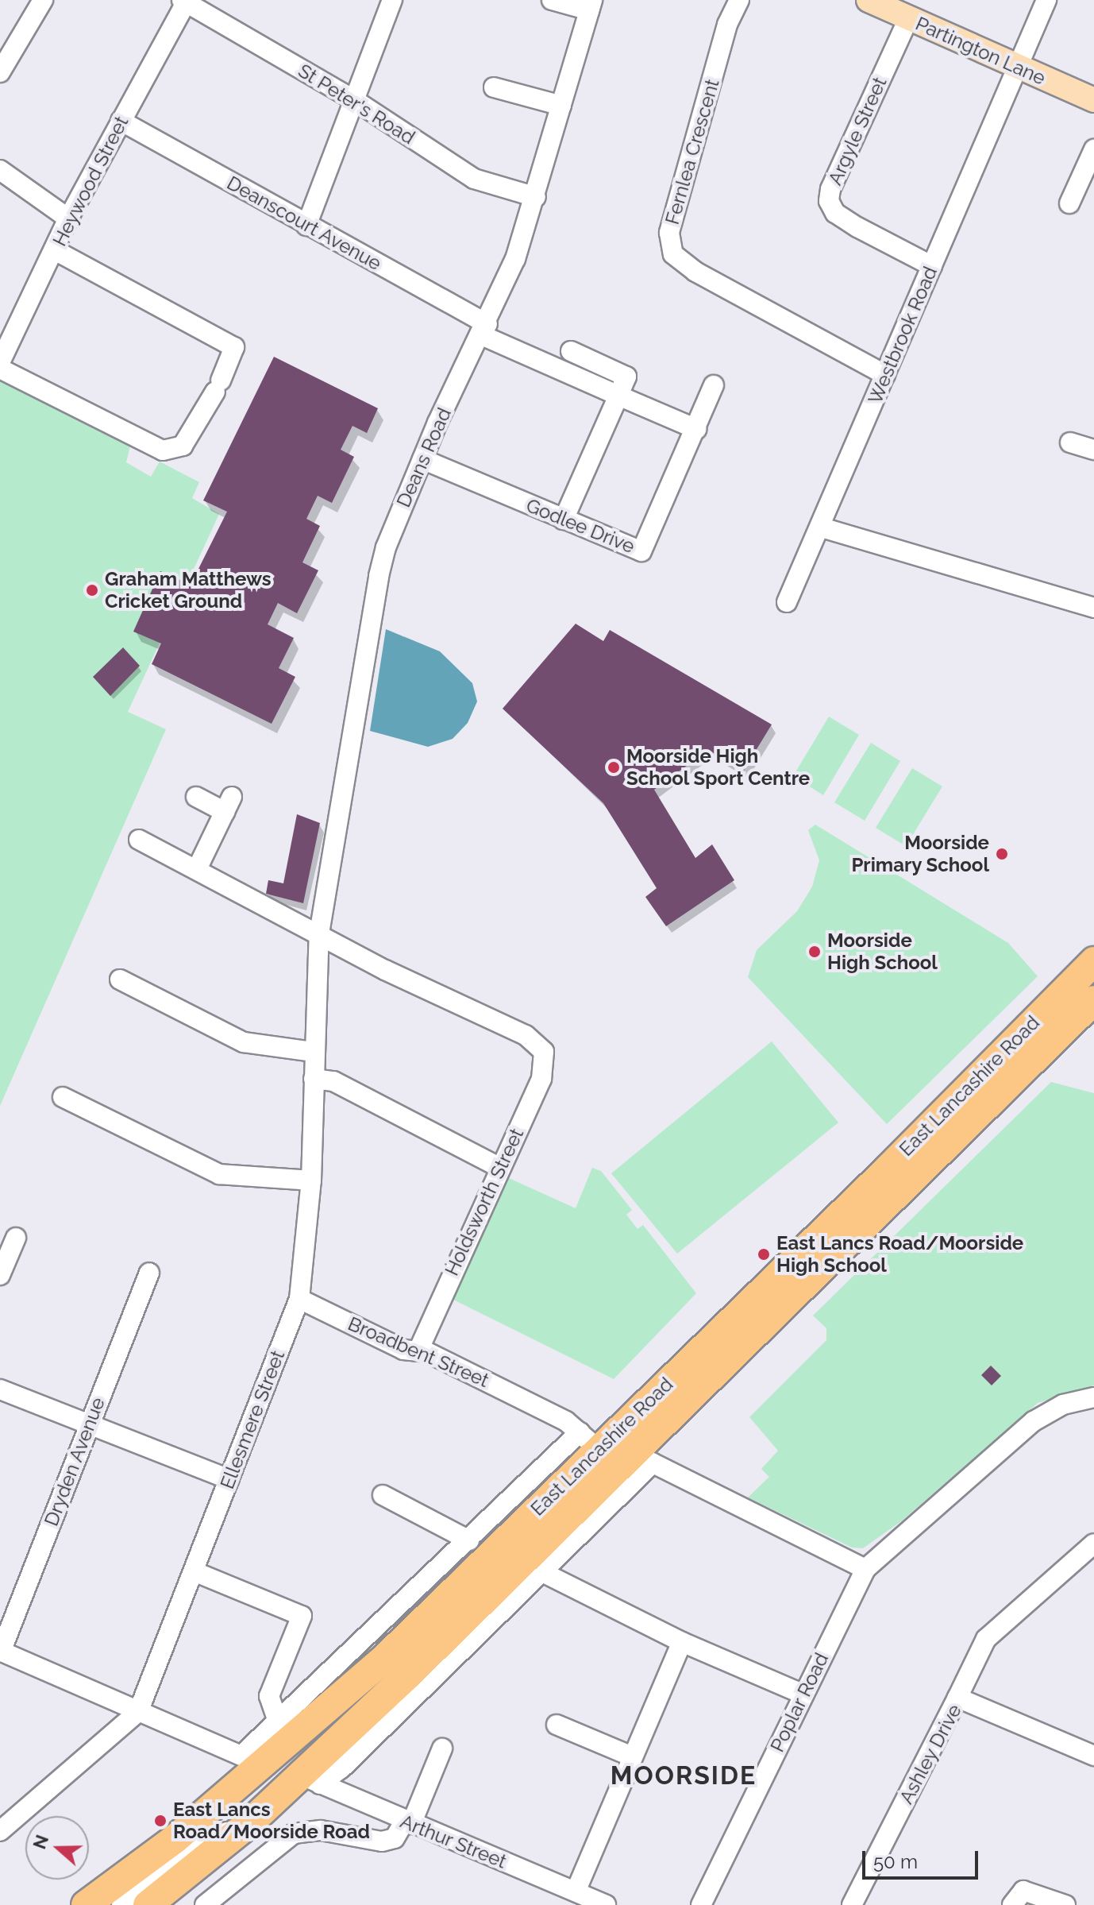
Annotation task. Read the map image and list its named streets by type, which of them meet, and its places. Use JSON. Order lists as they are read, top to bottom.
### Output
{
  "streets": {
    "highway": ["East Lancashire Road"],
    "main road": ["Partington Lane"],
    "street": [
      "St Peter's Road",
      "Argyle Street",
      "Fernlea Crescent",
      "Heywood Street",
      "Deanscourt Avenue",
      "Westbrook Road",
      "Deans Road",
      "Godlee Drive",
      "Holdsworth Street",
      "Broadbent Street",
      "Ellesmere Street",
      "Dryden Avenue",
      "Poplar Road",
      "Ashley Drive",
      "Arthur Street"
    ]
  },
  "crossings": [
    ["Partington Lane", "Argyle Street"],
    ["Partington Lane", "Westbrook Road"],
    ["St Peter's Road", "Heywood Street"],
    ["St Peter's Road", "Deans Road"],
    ["Argyle Street", "Westbrook Road"],
    ["Fernlea Crescent", "Westbrook Road"],
    ["Heywood Street", "Deanscourt Avenue"],
    ["Deanscourt Avenue", "Deans Road"],
    ["Deanscourt Avenue", "Godlee Drive"],
    ["Deans Road", "Godlee Drive"],
    ["Deans Road", "Holdsworth Street"],
    ["Deans Road", "Ellesmere Street"],
    ["East Lancashire Road", "Broadbent Street"],
    ["East Lancashire Road", "Arthur Street"],
    ["Holdsworth Street", "Broadbent Street"],
    ["Holdsworth Street", "Ellesmere Street"],
    ["Broadbent Street", "Ellesmere Street"]
  ],
  "districts": ["MOORSIDE"],
  "places": [
    "Graham Matthews Cricket Ground",
    "Moorside High School Sport Centre",
    "Moorside Primary School",
    "Moorside High School",
    "East Lancs Road/Moorside High School",
    "East Lancs Road/Moorside Road"
  ],
  "scale_bar": "50 m",
  "north": "left"
}
